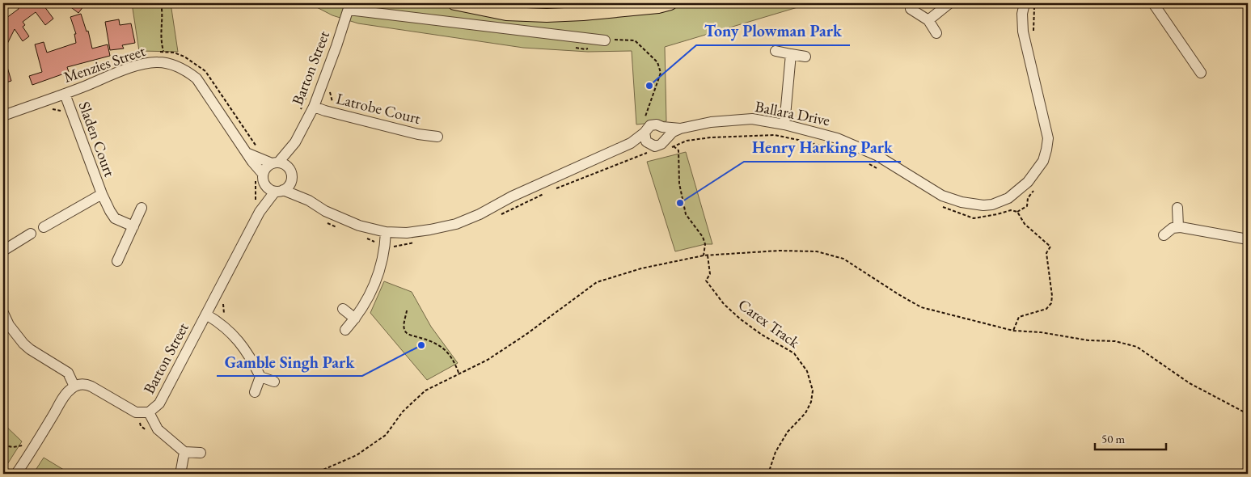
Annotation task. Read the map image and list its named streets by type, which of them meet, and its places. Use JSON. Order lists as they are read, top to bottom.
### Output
{
  "streets": {
    "street": [
      "Menzies Street",
      "Barton Street",
      "Latrobe Court",
      "Ballara Drive",
      "Sladen Court"
    ],
    "path": ["Carex Track"]
  },
  "crossings": [
    ["Menzies Street", "Barton Street"],
    ["Menzies Street", "Ballara Drive"],
    ["Menzies Street", "Sladen Court"],
    ["Barton Street", "Latrobe Court"],
    ["Barton Street", "Ballara Drive"]
  ],
  "places": ["Tony Plowman Park", "Henry Harking Park", "Gamble Singh Park"],
  "scale_bar": "50 m"
}
